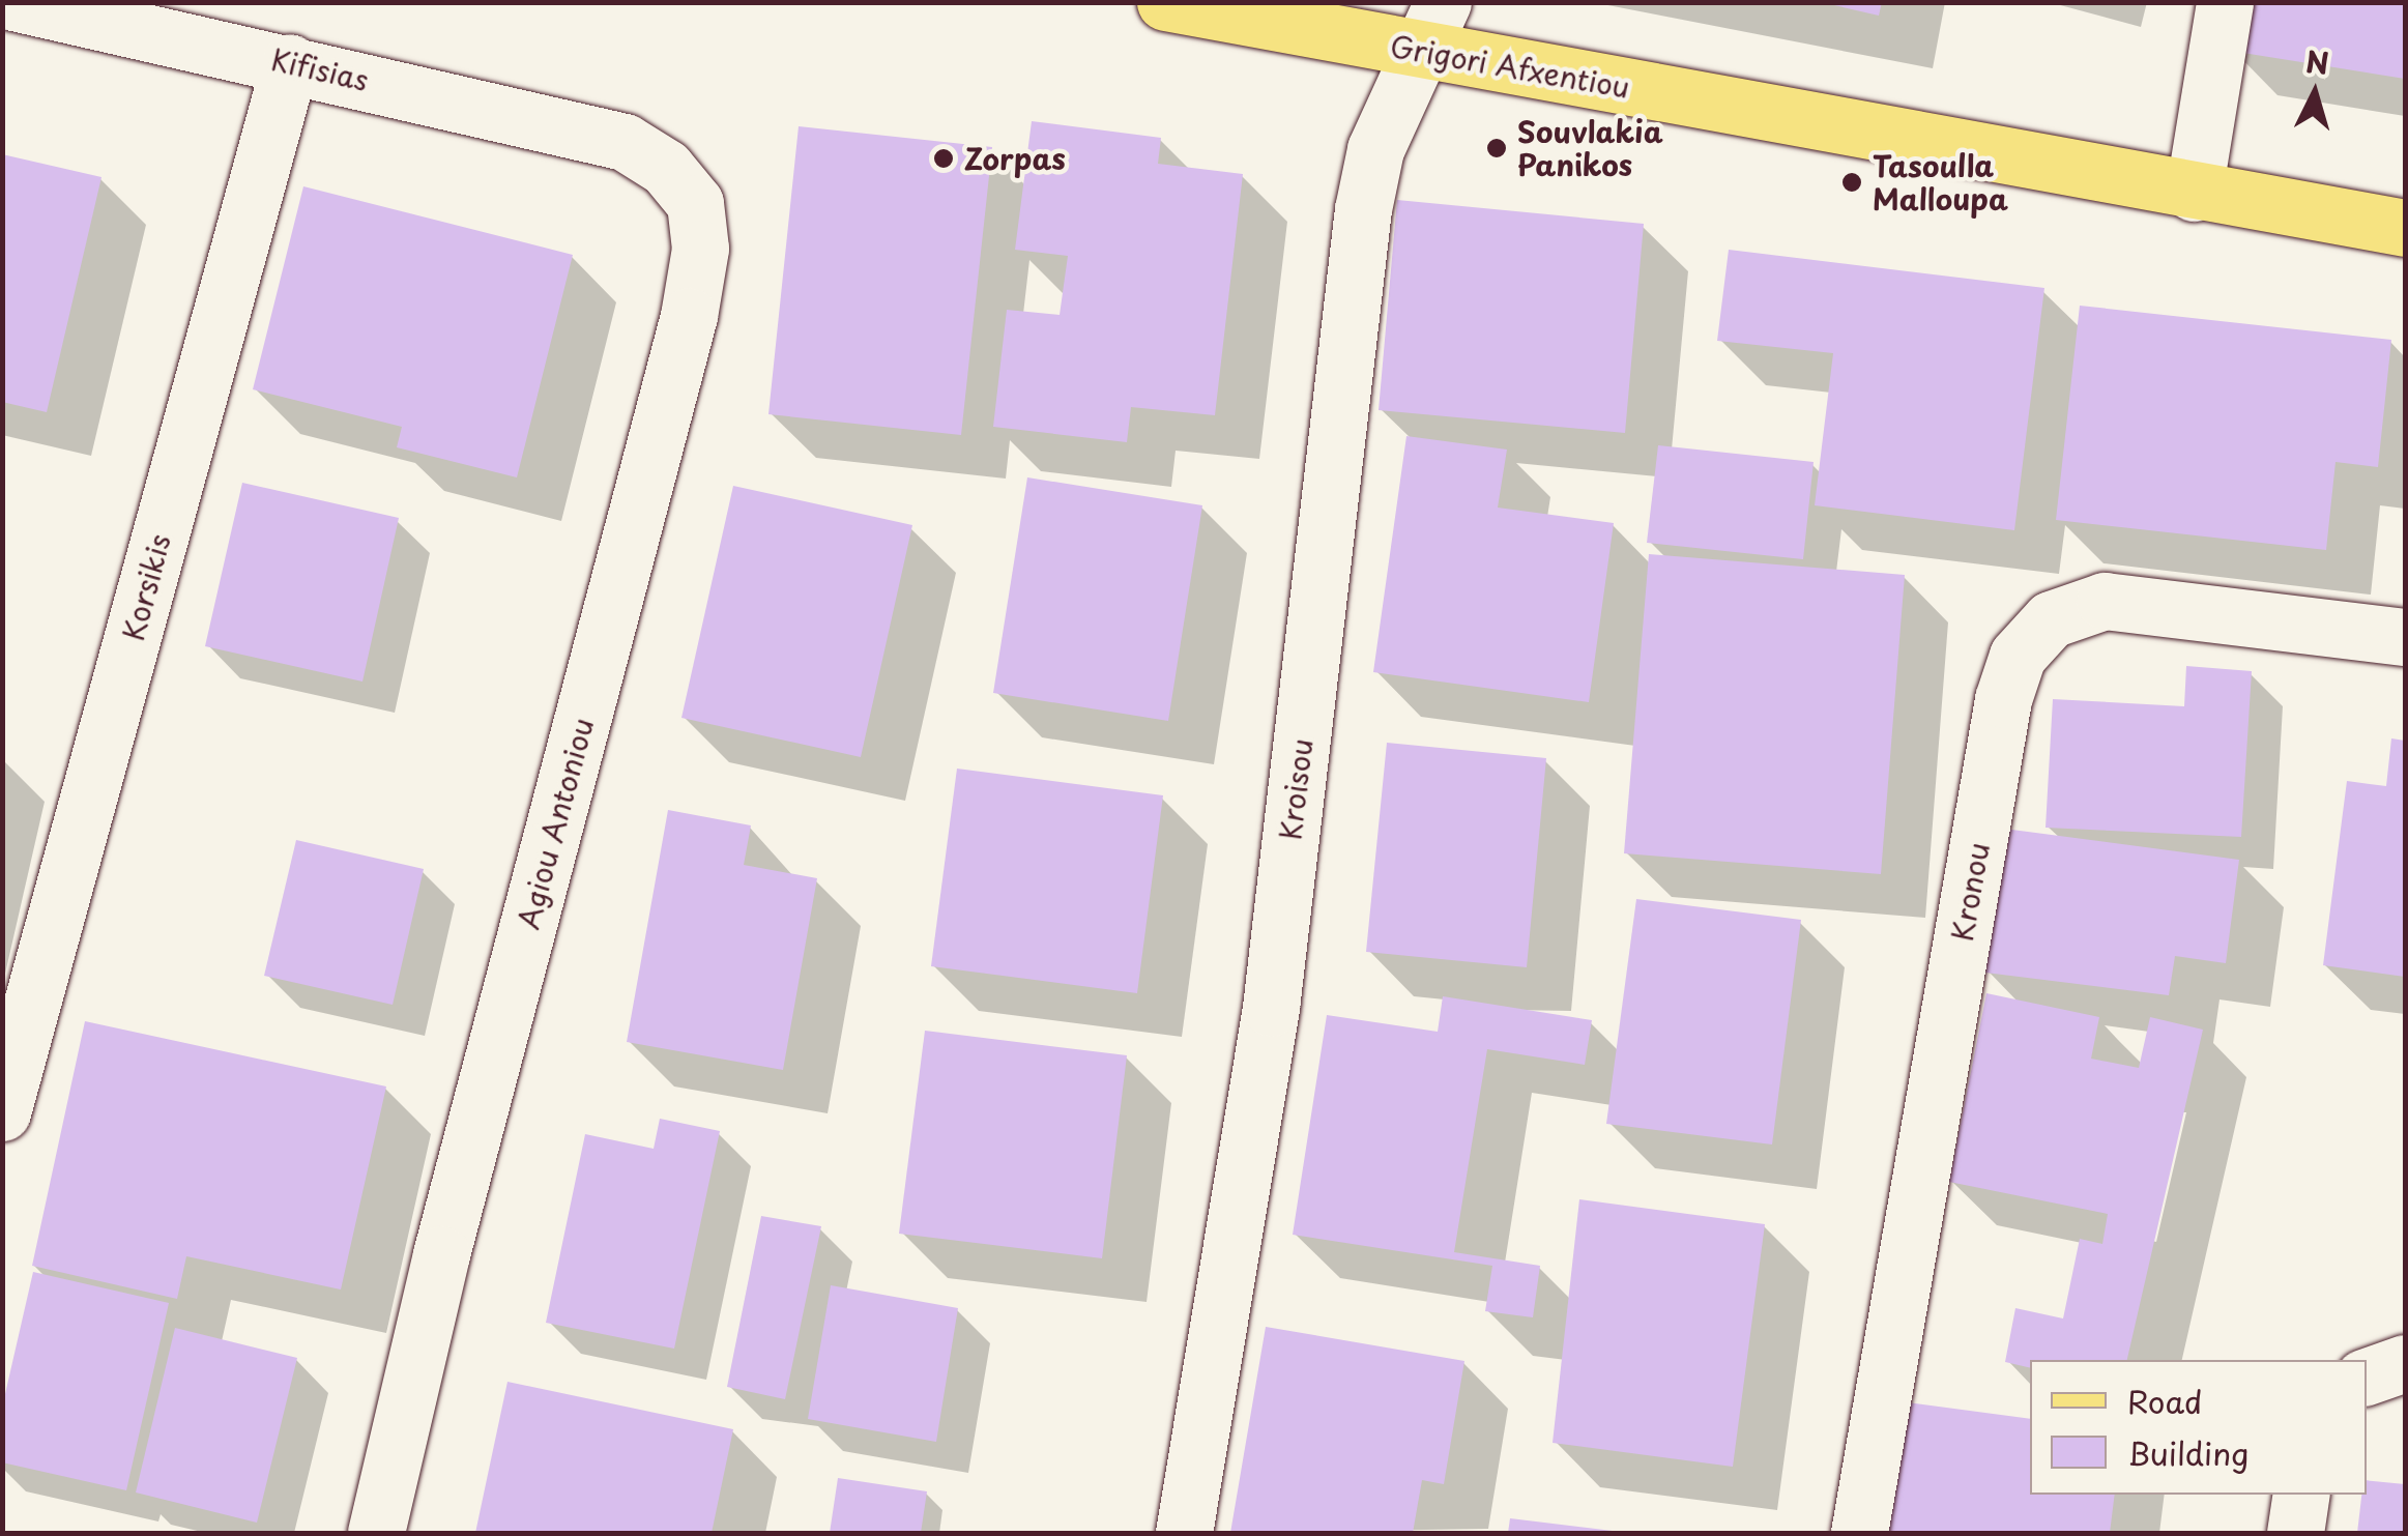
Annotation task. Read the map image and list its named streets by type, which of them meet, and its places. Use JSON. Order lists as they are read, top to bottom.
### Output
{
  "streets": {
    "main road": ["Grigori Afxentiou"],
    "street": [
      "Kifisias",
      "Korsikis",
      "Kroisou",
      "Agiou Antoniou",
      "Kronou"
    ]
  },
  "crossings": [
    ["Grigori Afxentiou", "Kroisou"],
    ["Kifisias", "Korsikis"],
    ["Kifisias", "Agiou Antoniou"]
  ],
  "places": ["Souvlakia Panikos", "Zorpas", "Tasoulla Malloupa"],
  "legend": ["Road", "Building"],
  "north": "top"
}
